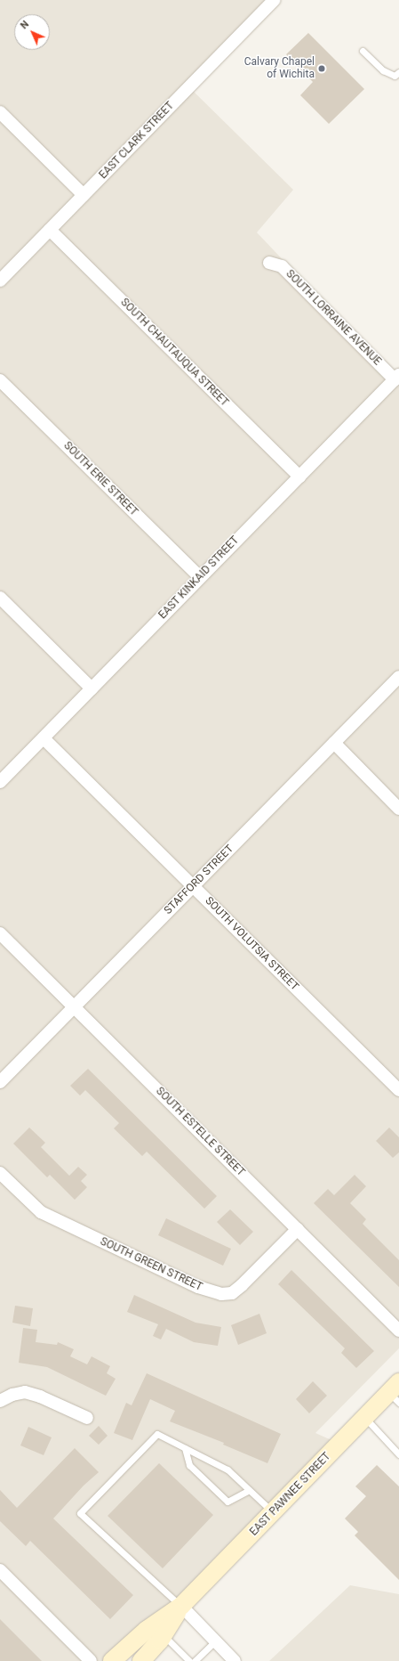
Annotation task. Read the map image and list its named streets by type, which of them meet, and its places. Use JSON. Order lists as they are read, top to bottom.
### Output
{
  "streets": {
    "main road": ["EAST PAWNEE STREET"],
    "street": [
      "EAST CLARK STREET",
      "SOUTH LORRAINE AVENUE",
      "SOUTH CHAUTAUQUA STREET",
      "SOUTH ERIE STREET",
      "EAST KINKAID STREET",
      "STAFFORD STREET",
      "SOUTH VOLUTSIA STREET",
      "SOUTH ESTELLE STREET",
      "SOUTH GREEN STREET"
    ]
  },
  "crossings": [
    ["EAST CLARK STREET", "SOUTH CHAUTAUQUA STREET"],
    ["SOUTH LORRAINE AVENUE", "EAST KINKAID STREET"],
    ["SOUTH CHAUTAUQUA STREET", "EAST KINKAID STREET"],
    ["SOUTH ERIE STREET", "EAST KINKAID STREET"],
    ["EAST KINKAID STREET", "SOUTH VOLUTSIA STREET"],
    ["STAFFORD STREET", "SOUTH VOLUTSIA STREET"],
    ["STAFFORD STREET", "SOUTH ESTELLE STREET"],
    ["SOUTH ESTELLE STREET", "SOUTH GREEN STREET"]
  ],
  "places": ["Calvary Chapel of Wichita"],
  "north": "top left"
}
